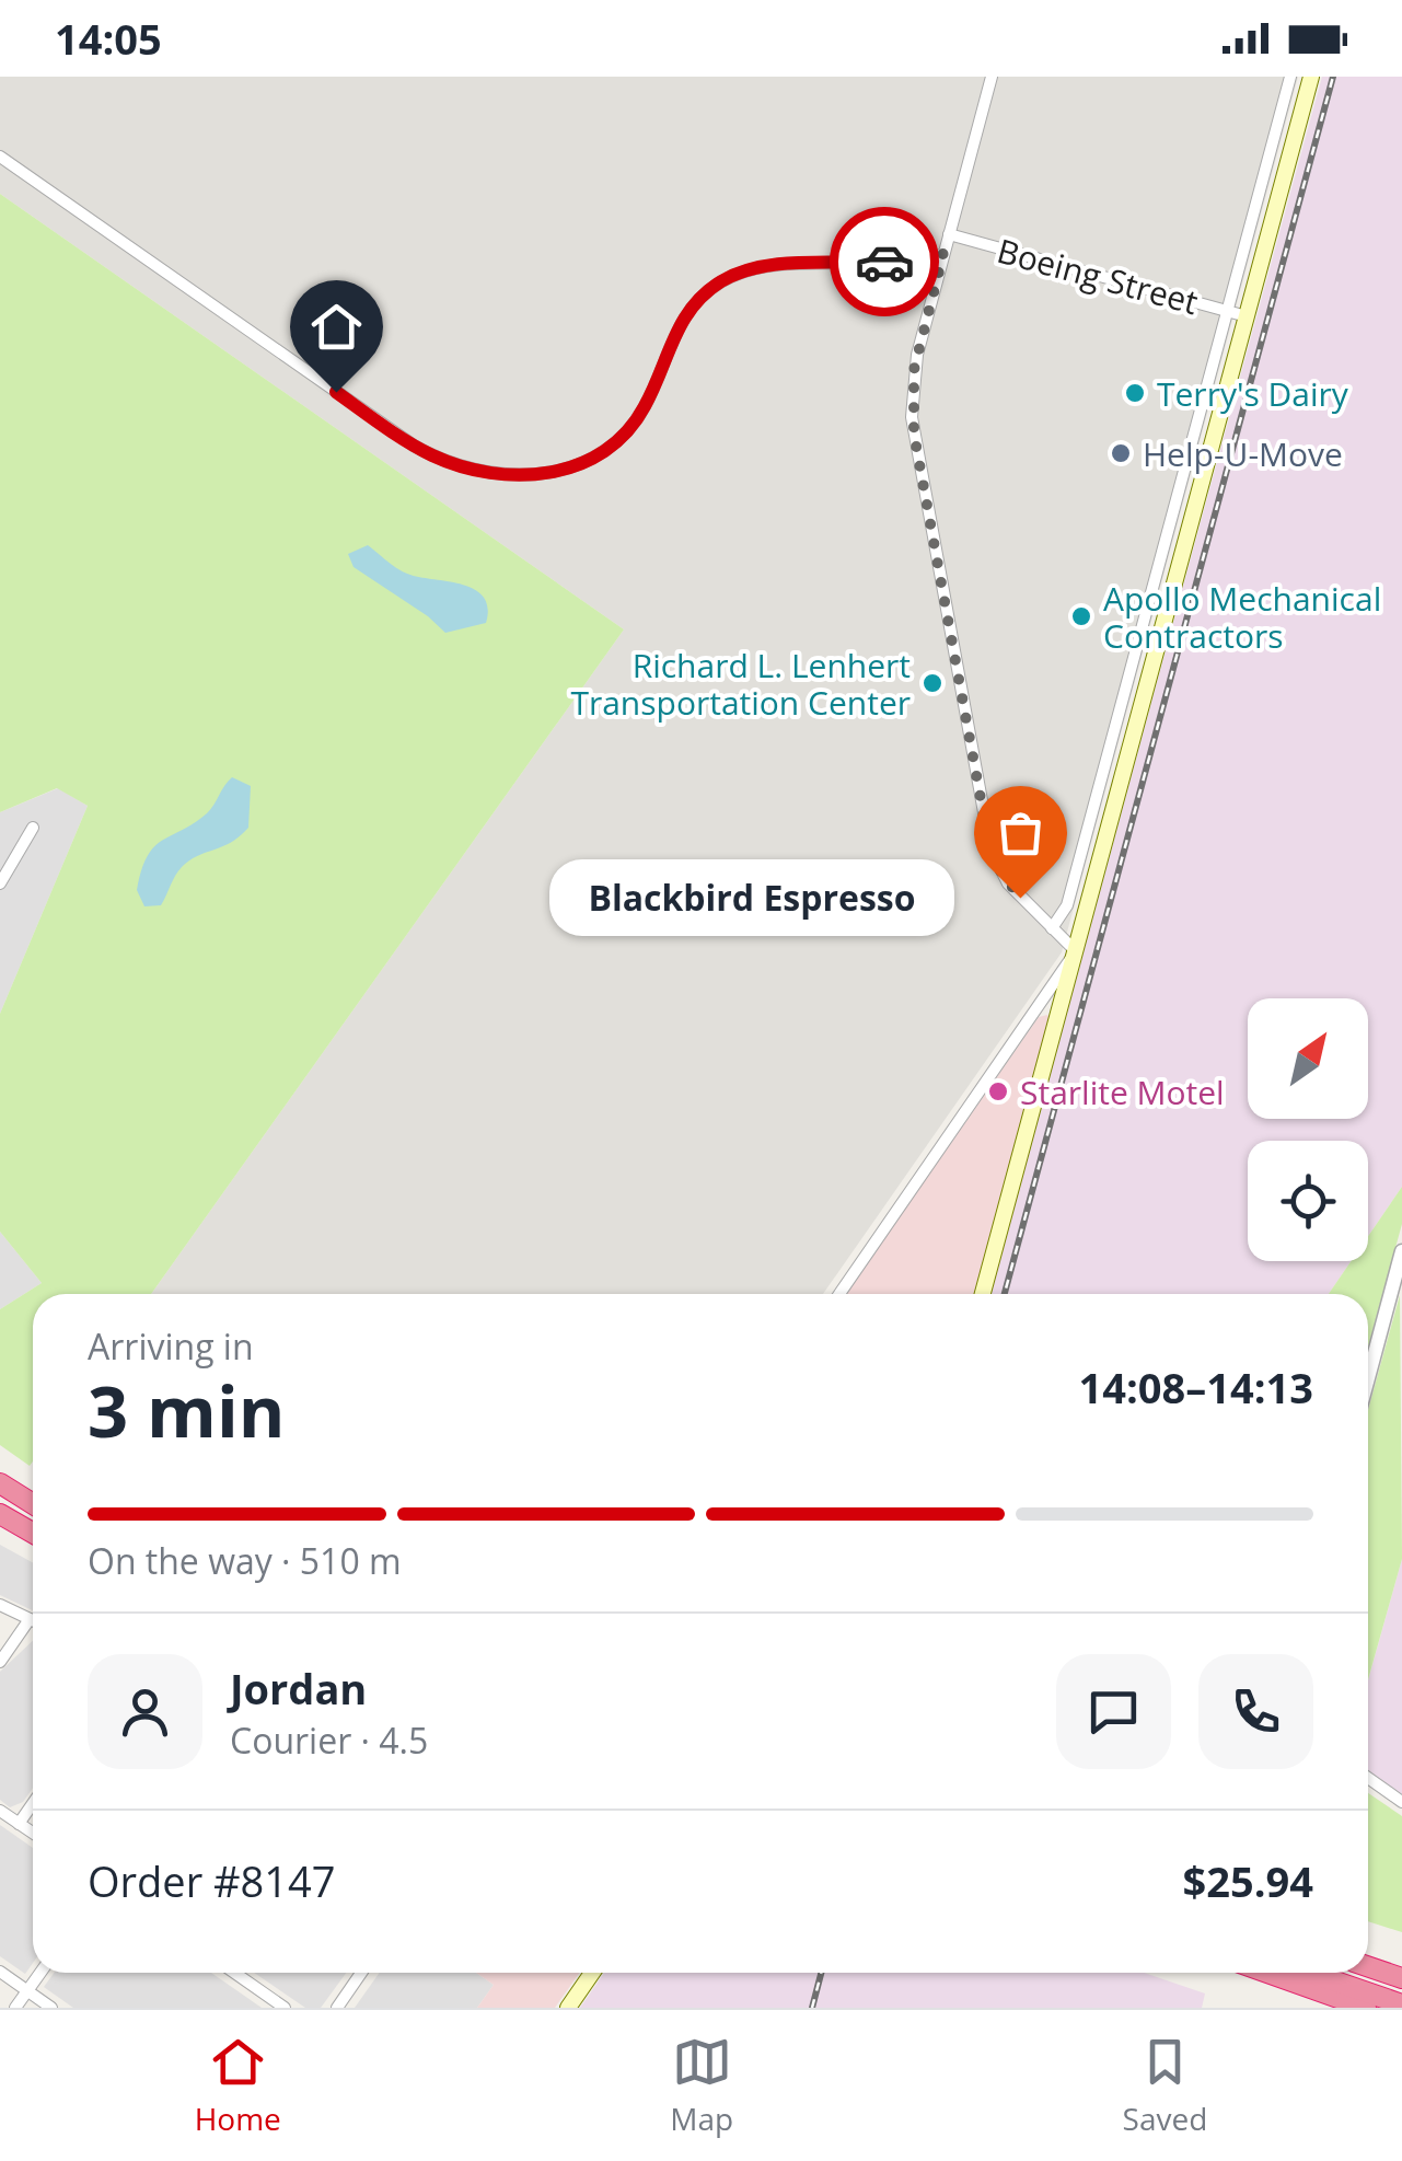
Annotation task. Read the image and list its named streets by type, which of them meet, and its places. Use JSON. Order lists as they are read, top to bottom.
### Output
{
  "streets": {
    "street": ["Boeing Street"]
  },
  "places": [
    "Terry's Dairy",
    "Help-U-Move",
    "Apollo Mechanical Contractors",
    "Richard L. Lenhert Transportation Center",
    "Blackbird Espresso",
    "Starlite Motel"
  ],
  "north": "top right",
  "page": {
    "status": "14:05",
    "bubble": "Blackbird Espresso",
    "heading": ["3 min", "Arriving in", "14:08–14:13"],
    "panel": [
      "Jordan",
      "Courier · 4.5",
      "Order #8147",
      "$25.94"
    ],
    "bar": "On the way · 510 m",
    "tabs": ["Home", "Map", "Saved"]
  }
}
